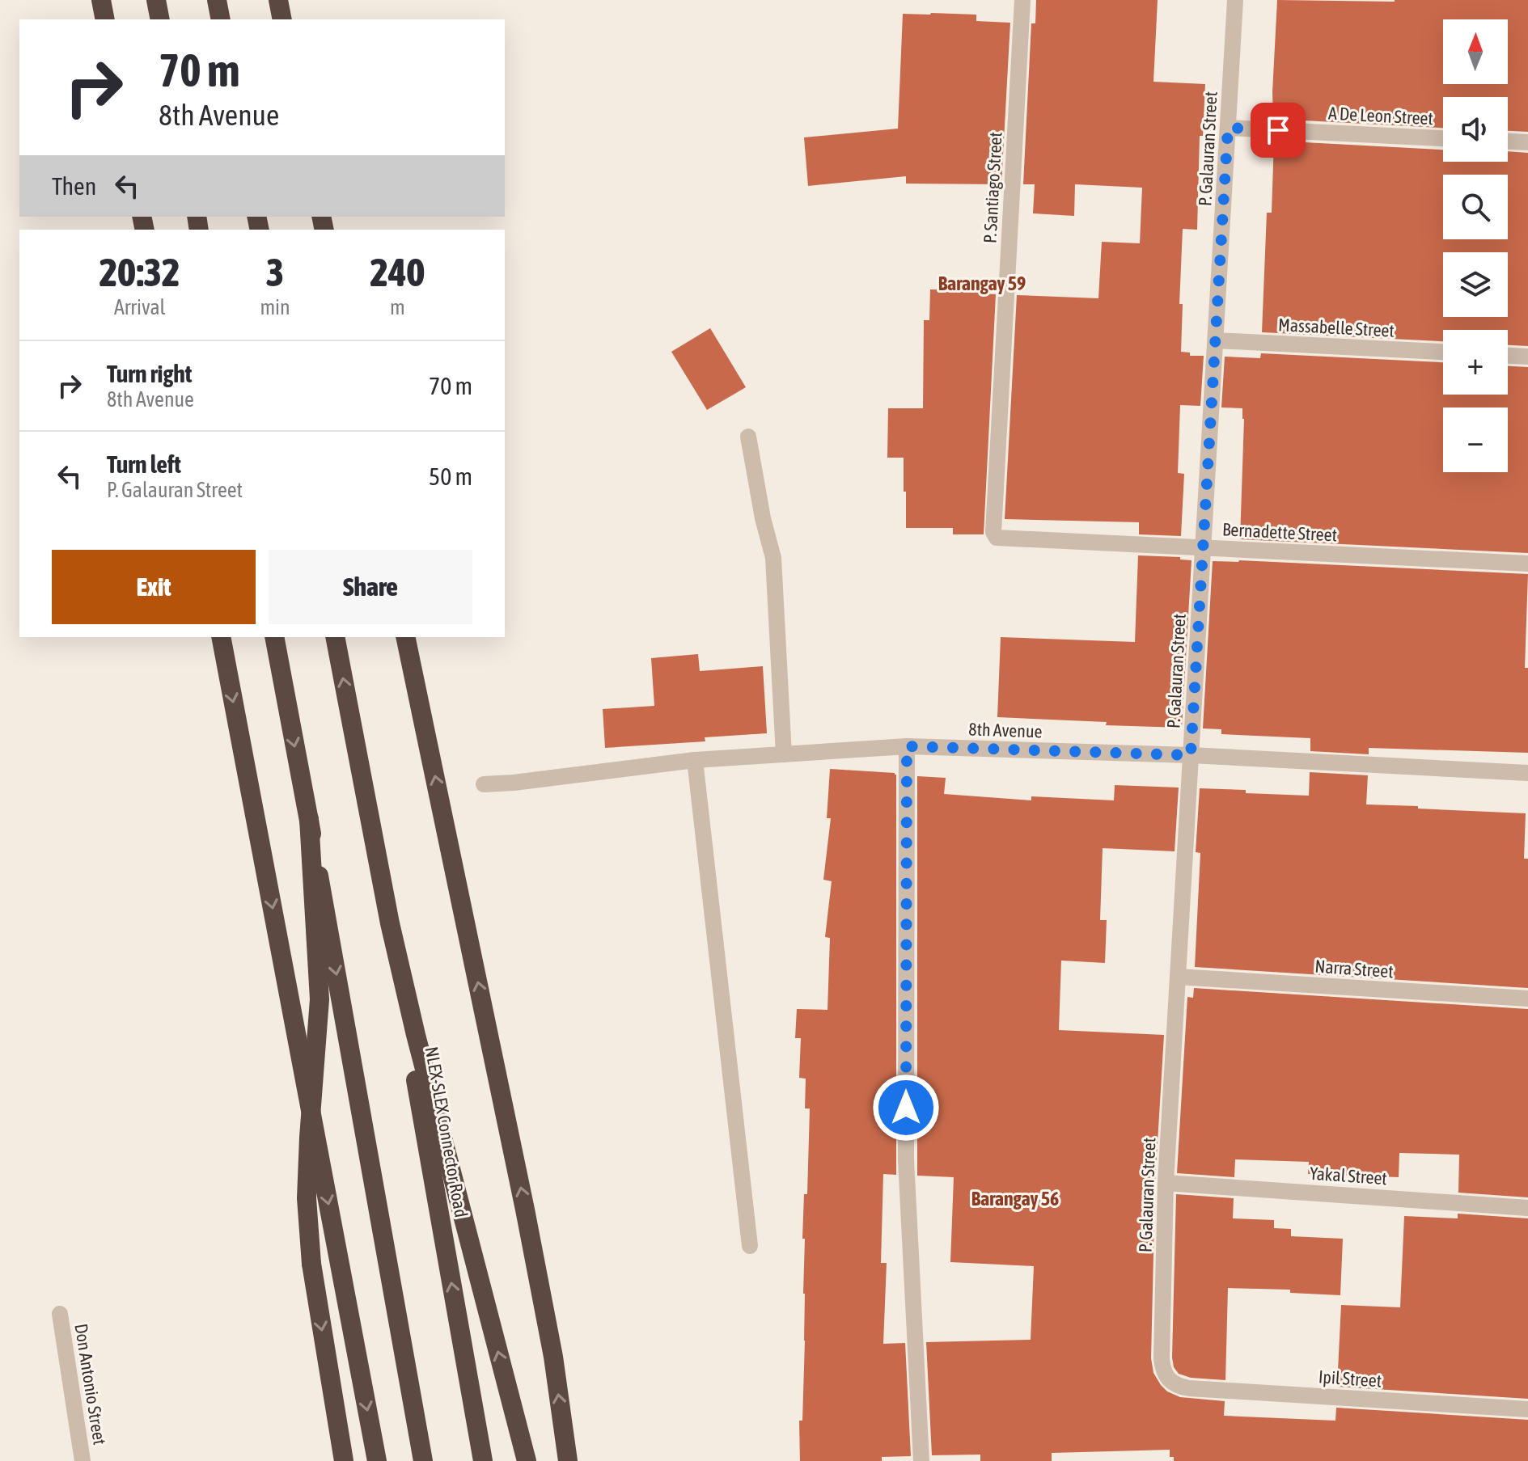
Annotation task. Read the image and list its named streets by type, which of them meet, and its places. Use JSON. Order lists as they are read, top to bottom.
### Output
{
  "streets": {
    "highway": ["NLEX-SLEX Connector Road"],
    "street": [
      "A De Leon Street",
      "P. Galauran Street",
      "P. Santiago Street",
      "Massabelle Street",
      "Bernadette Street",
      "8th Avenue",
      "Narra Street",
      "Yakal Street",
      "Ipil Street",
      "Don Antonio Street"
    ]
  },
  "crossings": [
    ["A De Leon Street", "P. Galauran Street"],
    ["P. Galauran Street", "Massabelle Street"],
    ["P. Galauran Street", "Bernadette Street"],
    ["P. Galauran Street", "8th Avenue"],
    ["P. Galauran Street", "Narra Street"],
    ["P. Galauran Street", "Yakal Street"],
    ["P. Galauran Street", "Ipil Street"],
    ["P. Santiago Street", "Bernadette Street"]
  ],
  "districts": ["Barangay 59", "Barangay 56"],
  "north": "top",
  "page": {
    "map_buttons": ["+", "−"],
    "turn": ["70 m", "8th Avenue"],
    "then": "Then",
    "eta": [
      "20:32",
      "Arrival",
      "3",
      "min",
      "240",
      "m"
    ],
    "list": [
      {
        "name": "Turn right",
        "note": "8th Avenue",
        "value": "70 m"
      },
      {
        "name": "Turn left",
        "note": "P. Galauran Street",
        "value": "50 m"
      }
    ],
    "buttons": ["Exit", "Share"]
  }
}
